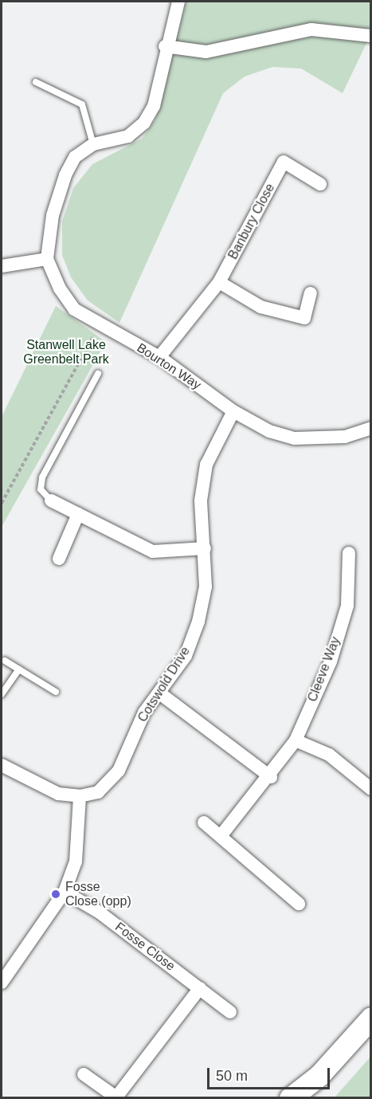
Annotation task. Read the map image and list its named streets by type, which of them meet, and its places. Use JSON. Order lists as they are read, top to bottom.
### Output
{
  "streets": {
    "street": [
      "Banbury Close",
      "Bourton Way",
      "Cleeve Way",
      "Cotswold Drive",
      "Fosse Close"
    ]
  },
  "crossings": [
    ["Banbury Close", "Bourton Way"],
    ["Bourton Way", "Cotswold Drive"]
  ],
  "parks": ["Stanwell Lake Greenbelt Park"],
  "places": ["Fosse Close (opp)"],
  "scale_bar": "50 m"
}
